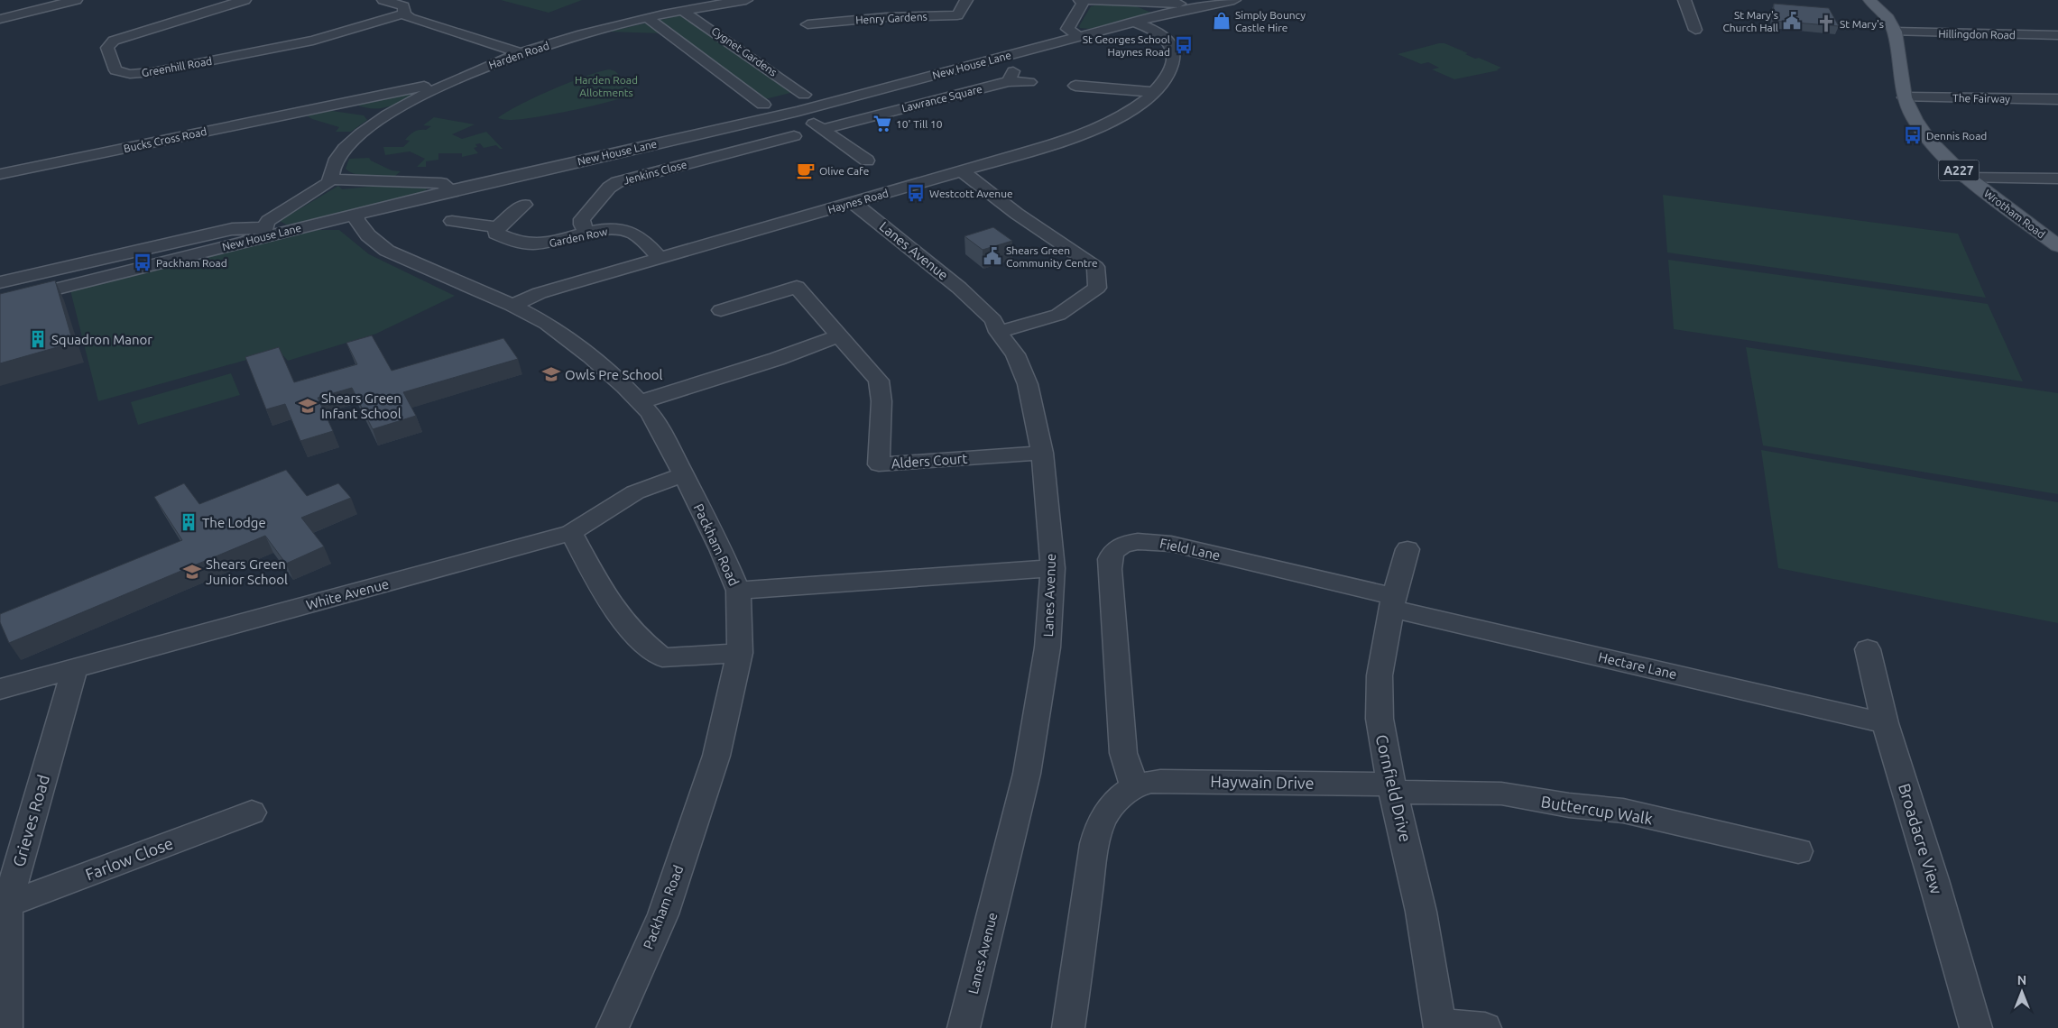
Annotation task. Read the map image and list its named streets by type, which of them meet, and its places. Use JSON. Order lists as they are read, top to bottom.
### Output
{
  "streets": {
    "main road": ["A227", "Wrotham Road"],
    "street": [
      "Henry Gardens",
      "Hillingdon Road",
      "Cygnet Gardens",
      "Harden Road",
      "New House Lane",
      "Greenhill Road",
      "Lawrance Square",
      "The Fairway",
      "Bucks Cross Road",
      "Jenkins Close",
      "Haynes Road",
      "Garden Row",
      "Lanes Avenue",
      "Alders Court",
      "Packham Road",
      "Field Lane",
      "White Avenue",
      "Hectare Lane",
      "Haywain Drive",
      "Cornfield Drive",
      "Buttercup Walk",
      "Grieves Road",
      "Broadacre View",
      "Farlow Close"
    ]
  },
  "crossings": [
    ["Hillingdon Road", "Wrotham Road"],
    ["Cygnet Gardens", "Harden Road"],
    ["Cygnet Gardens", "New House Lane"],
    ["Harden Road", "New House Lane"],
    ["Harden Road", "Bucks Cross Road"],
    ["New House Lane", "Haynes Road"],
    ["New House Lane", "Packham Road"],
    ["The Fairway", "Wrotham Road"],
    ["Jenkins Close", "Garden Row"],
    ["Haynes Road", "Garden Row"],
    ["Haynes Road", "Lanes Avenue"],
    ["Haynes Road", "Packham Road"],
    ["Lanes Avenue", "Alders Court"],
    ["Packham Road", "White Avenue"],
    ["Field Lane", "Hectare Lane"],
    ["Field Lane", "Haywain Drive"],
    ["Field Lane", "Cornfield Drive"],
    ["White Avenue", "Grieves Road"],
    ["Hectare Lane", "Cornfield Drive"],
    ["Hectare Lane", "Broadacre View"],
    ["Haywain Drive", "Cornfield Drive"],
    ["Haywain Drive", "Buttercup Walk"],
    ["Cornfield Drive", "Buttercup Walk"],
    ["Grieves Road", "Farlow Close"]
  ],
  "parks": ["Harden Road Allotments"],
  "places": {
    "shop": ["Simply Bouncy Castle Hire"],
    "public building": ["St Mary's Church Hall", "Shears Green Community Centre"],
    "church": ["St Mary's"],
    "bus stop": [
      "St Georges School Haynes Road",
      "Dennis Road",
      "Westcott Avenue",
      "Packham Road"
    ],
    "supermarket": ["10' Till 10"],
    "cafe": ["Olive Cafe"],
    "building": ["Squadron Manor", "The Lodge"],
    "school or university": ["Owls Pre School", "Shears Green Infant School", "Shears Green Junior School"]
  },
  "north": "top"
}
